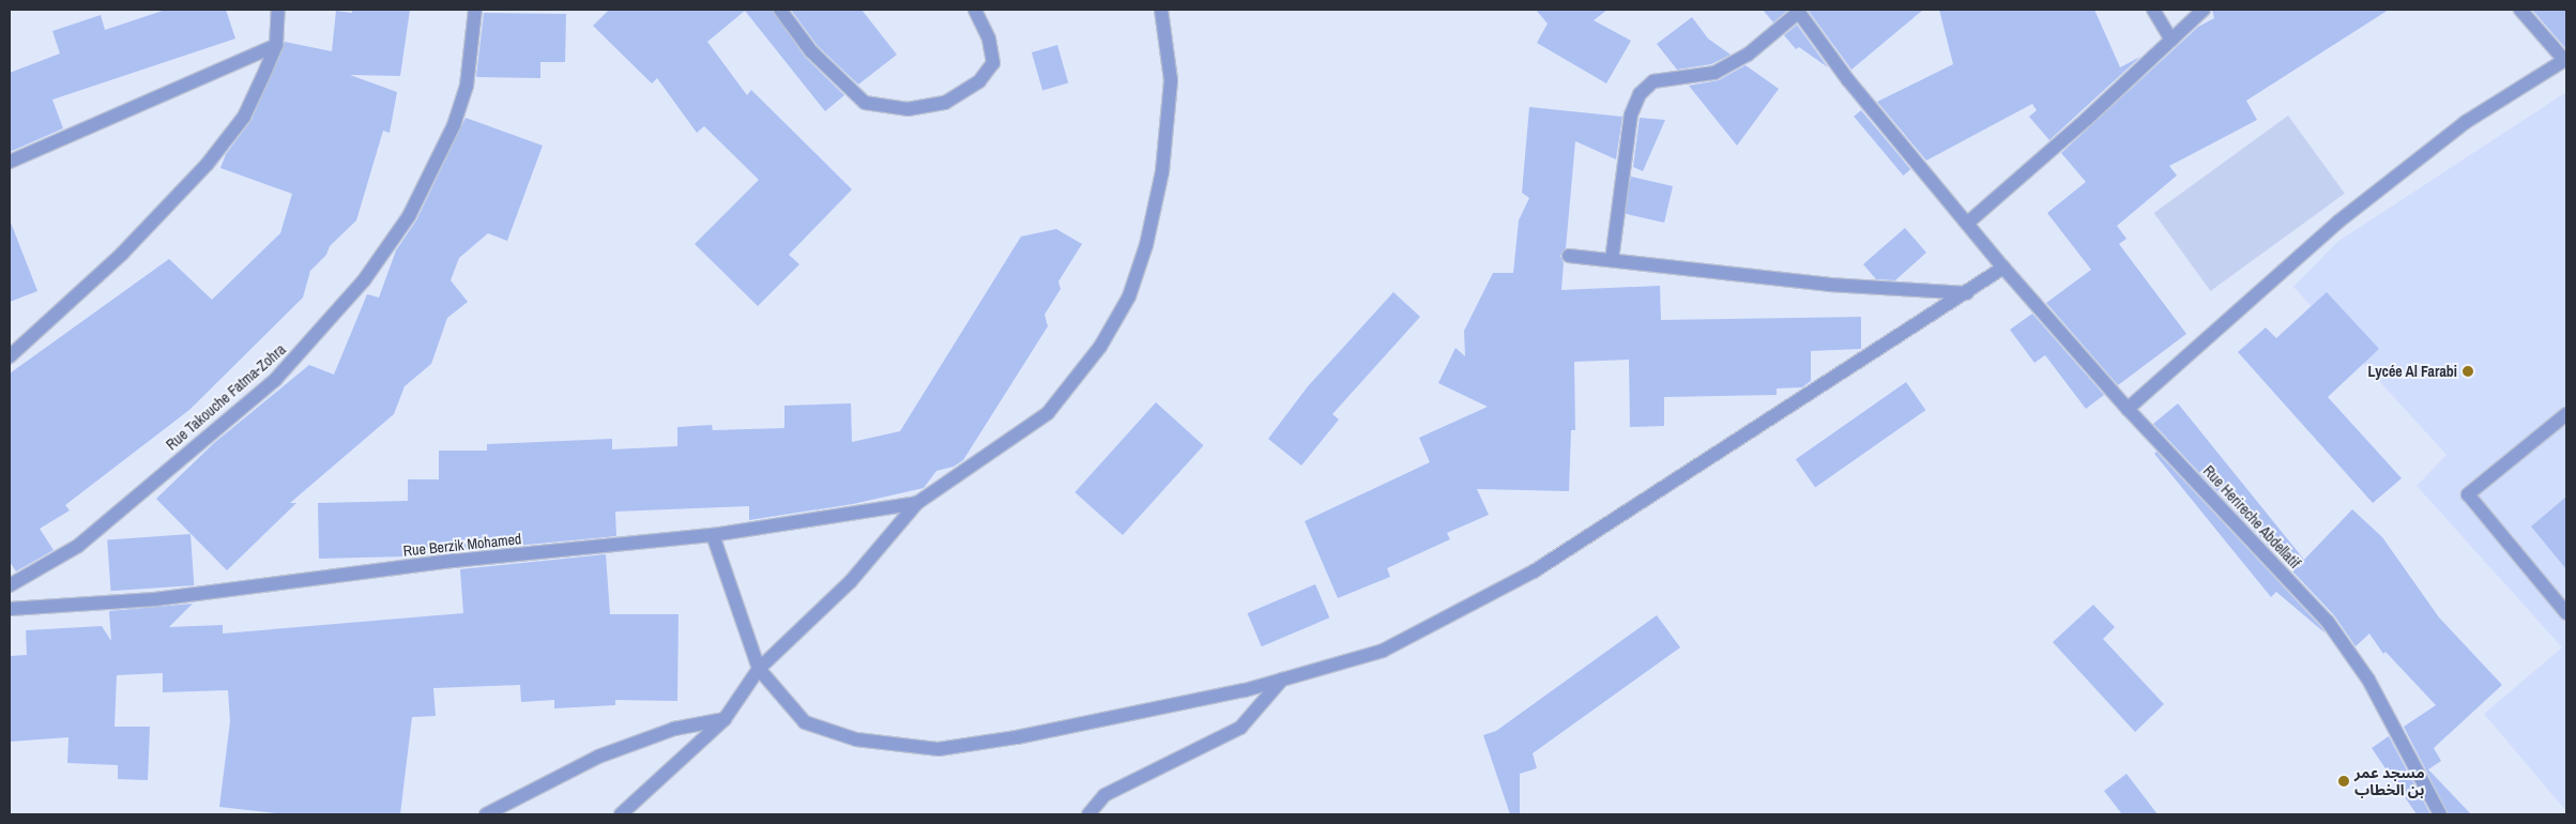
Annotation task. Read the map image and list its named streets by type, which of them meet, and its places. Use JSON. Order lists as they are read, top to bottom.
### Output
{
  "streets": {
    "street": ["Rue Takouche Fatma-Zohra", "Rue Herireche Abdellatif", "Rue Berzik Mohamed"]
  },
  "places": ["Lycée Al Farabi", "مسجد عمر بن الخطاب"]
}
